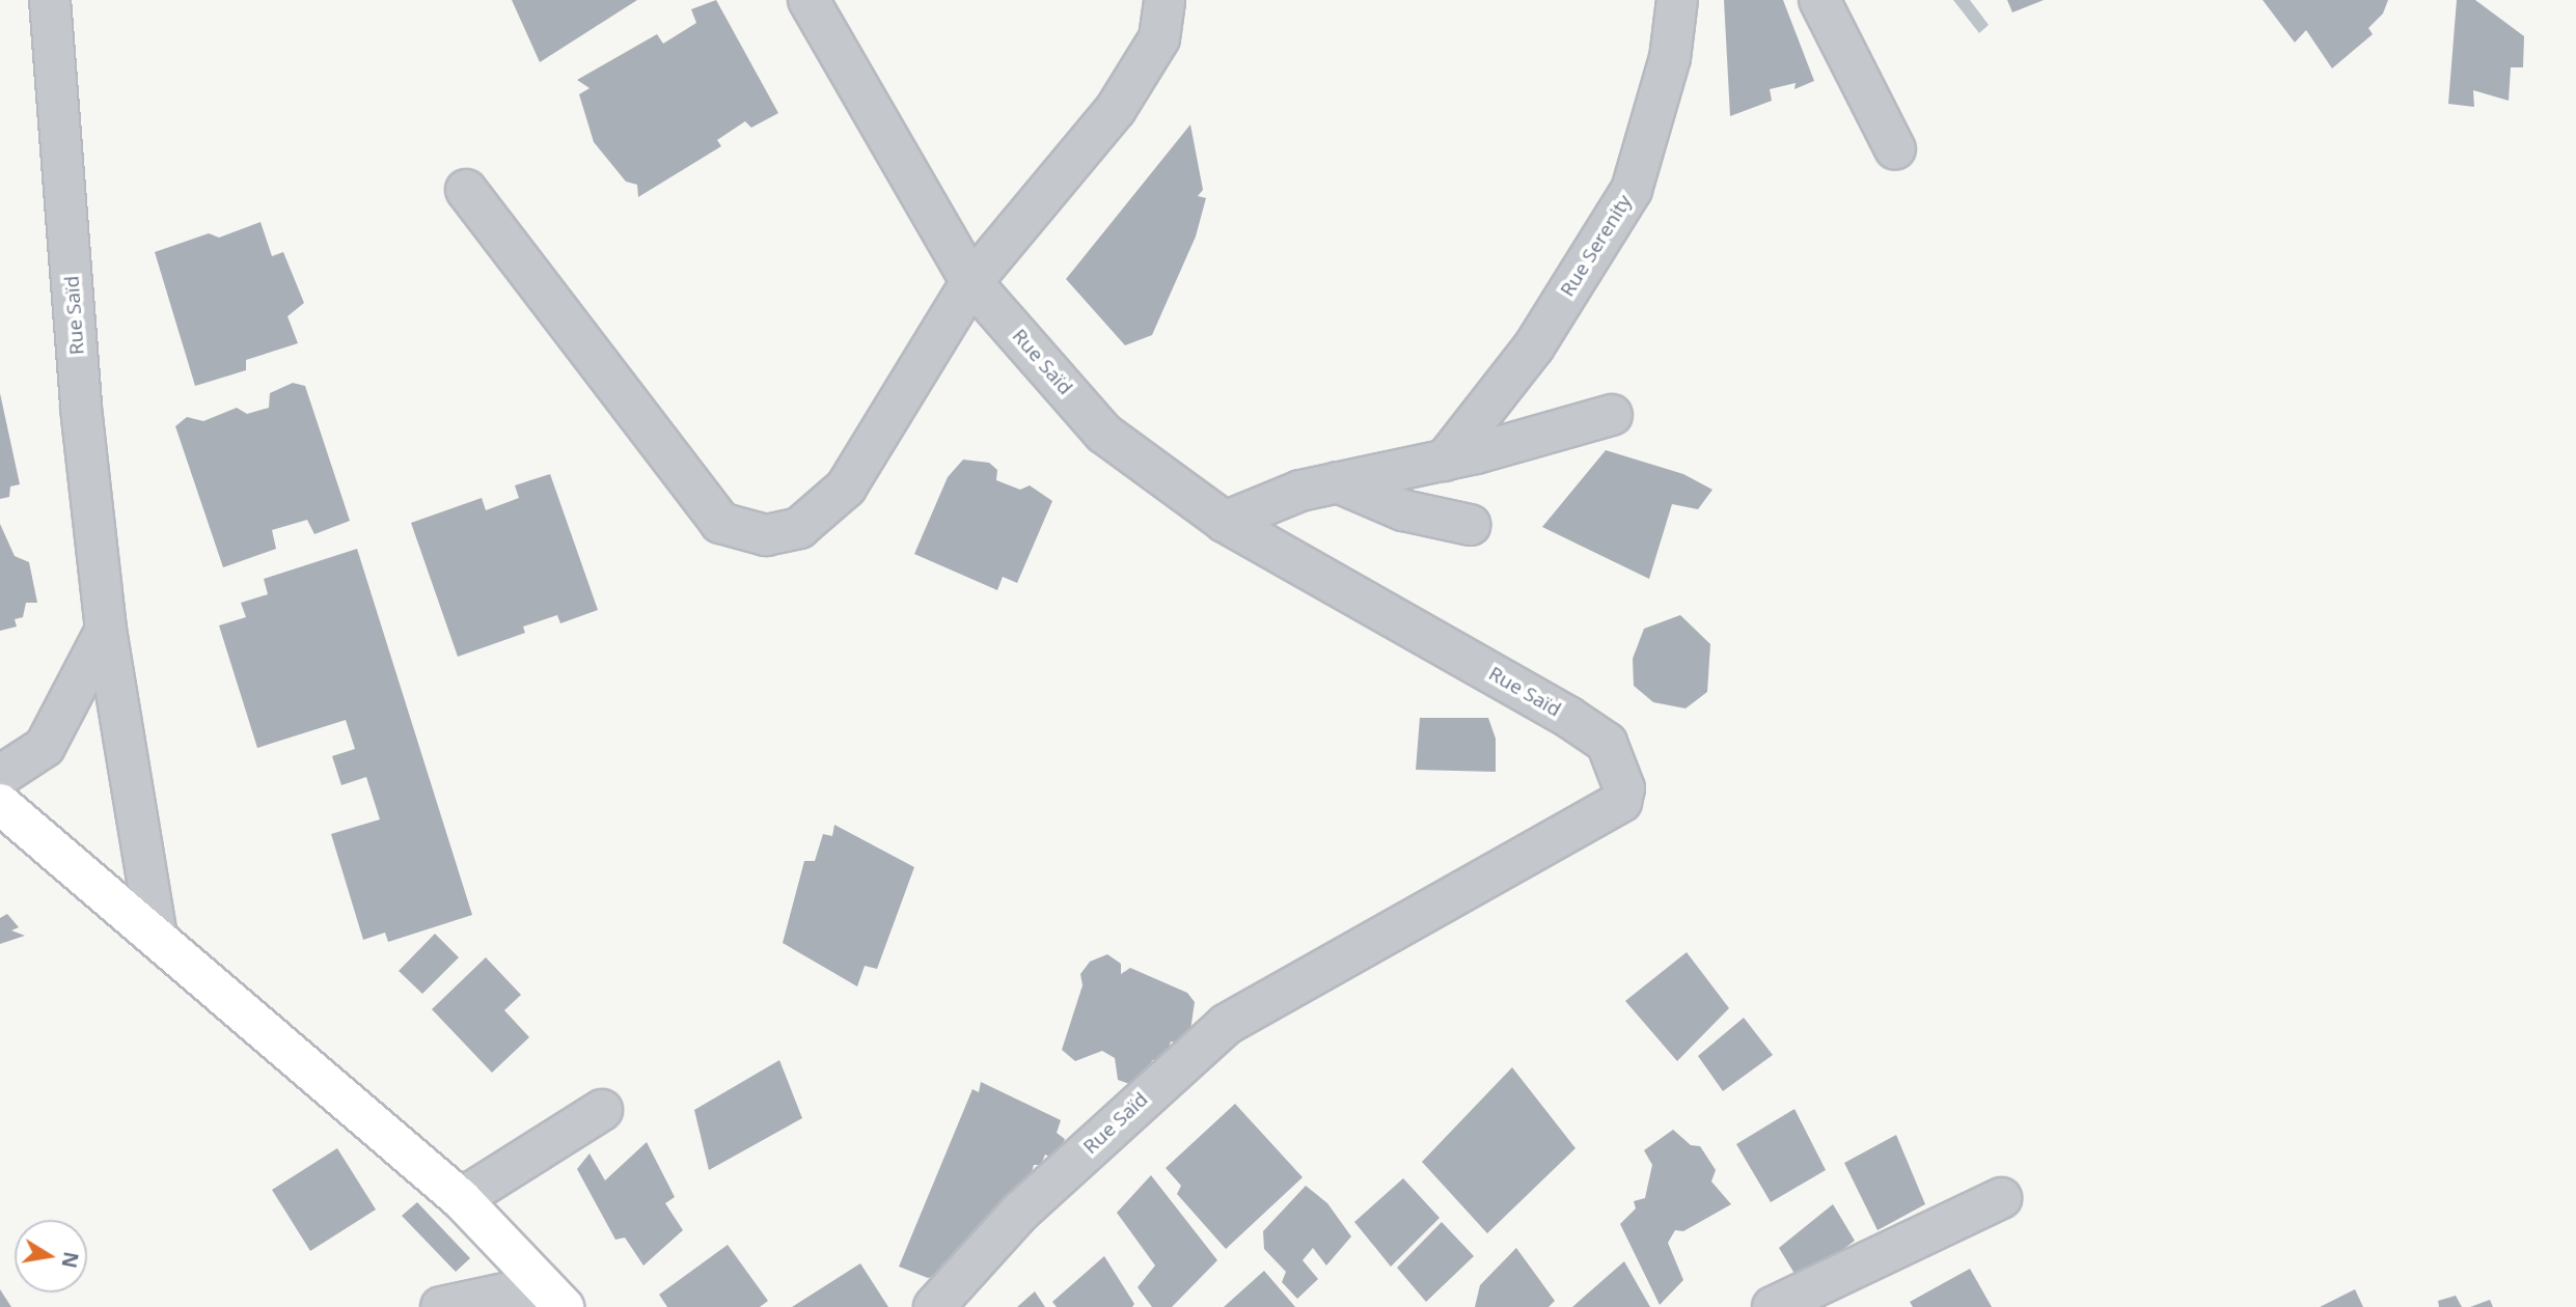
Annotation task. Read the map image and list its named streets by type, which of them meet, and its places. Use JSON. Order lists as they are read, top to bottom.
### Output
{
  "streets": {
    "street": ["Rue Serenity", "Rue Saïd"]
  },
  "north": "right"
}
